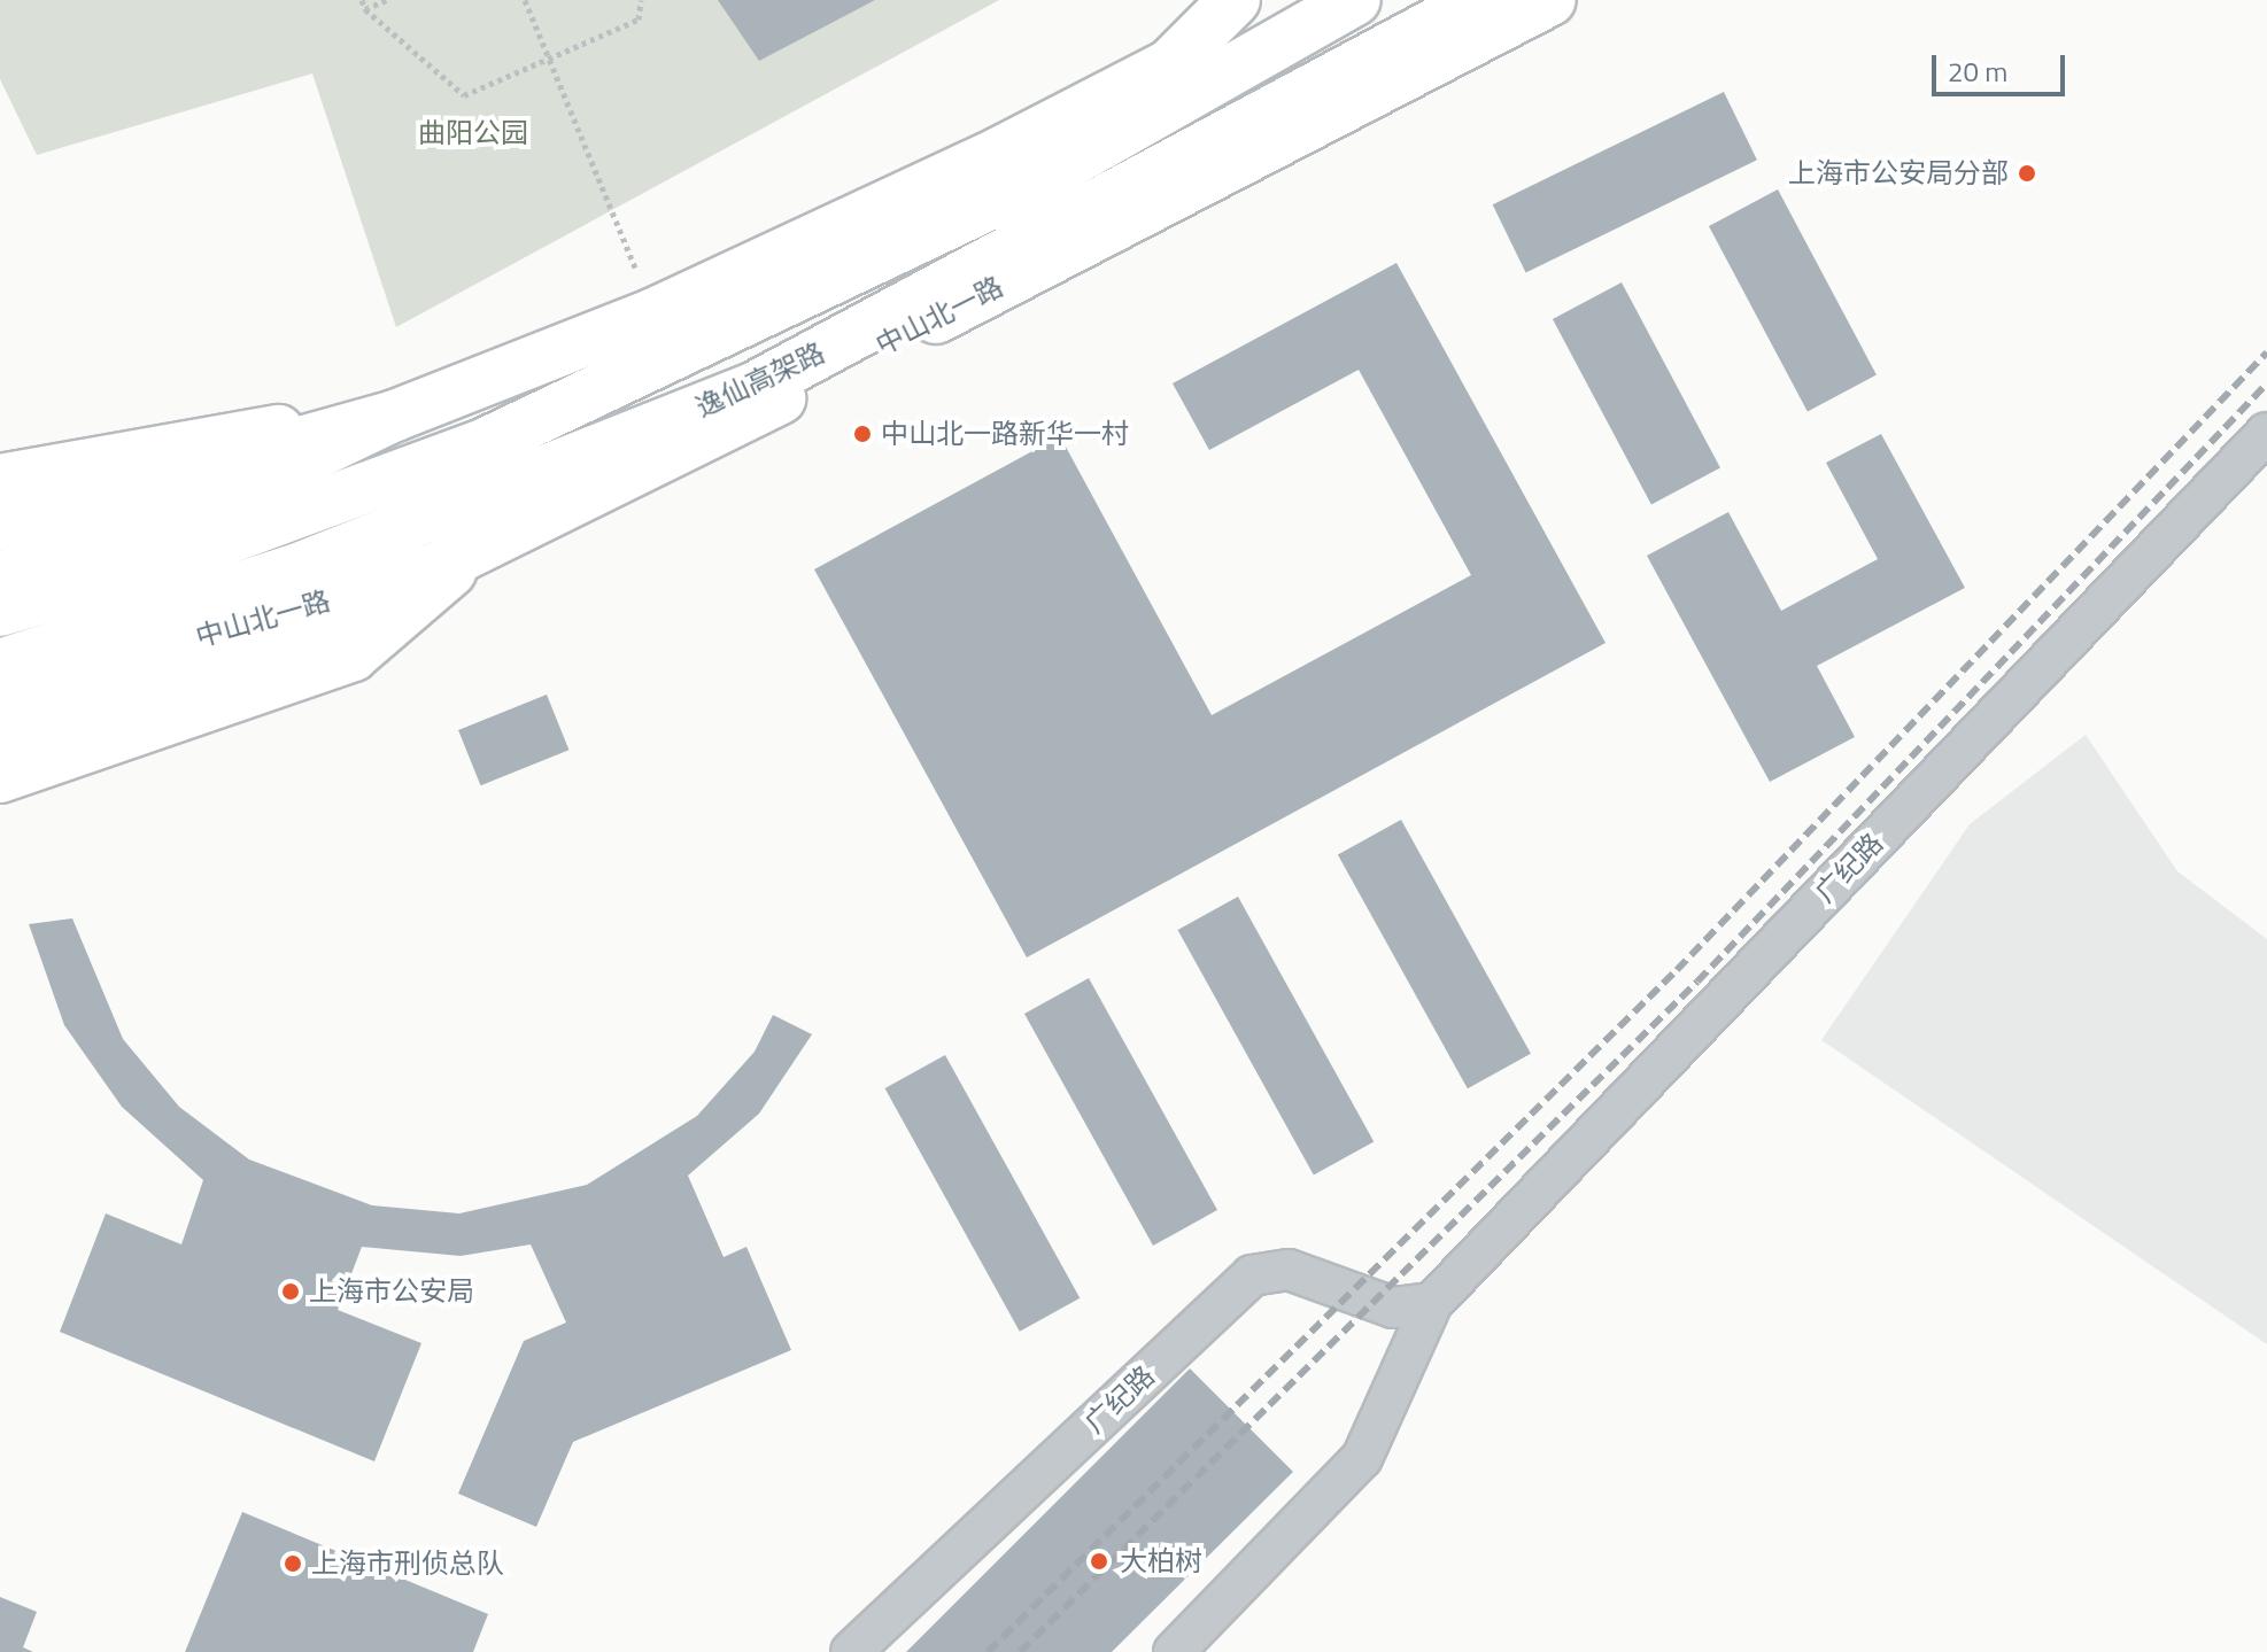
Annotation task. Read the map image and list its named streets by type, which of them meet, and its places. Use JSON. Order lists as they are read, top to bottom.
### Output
{
  "streets": {
    "main road": ["中山北一路", "逸仙高架路"],
    "street": ["广纪路"]
  },
  "parks": ["曲阳公园"],
  "places": [
    "上海市公安局分部",
    "中山北一路新华一村",
    "上海市公安局",
    "大柏树",
    "上海市刑侦总队"
  ],
  "scale_bar": "20 m"
}
